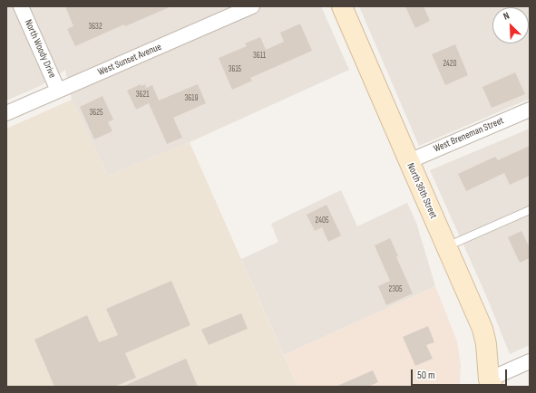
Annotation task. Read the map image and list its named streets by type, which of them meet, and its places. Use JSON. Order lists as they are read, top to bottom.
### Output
{
  "streets": {
    "street": [
      "North Woody Drive",
      "West Sunset Avenue",
      "West Breneman Street",
      "North 36th Street"
    ]
  },
  "crossings": [
    ["North Woody Drive", "West Sunset Avenue"],
    ["West Breneman Street", "North 36th Street"]
  ],
  "house_numbers": [
    "3632",
    "3611",
    "2420",
    "3615",
    "3621",
    "3619",
    "3625",
    "2405",
    "2305"
  ],
  "scale_bar": "50 m",
  "north": "top left"
}
